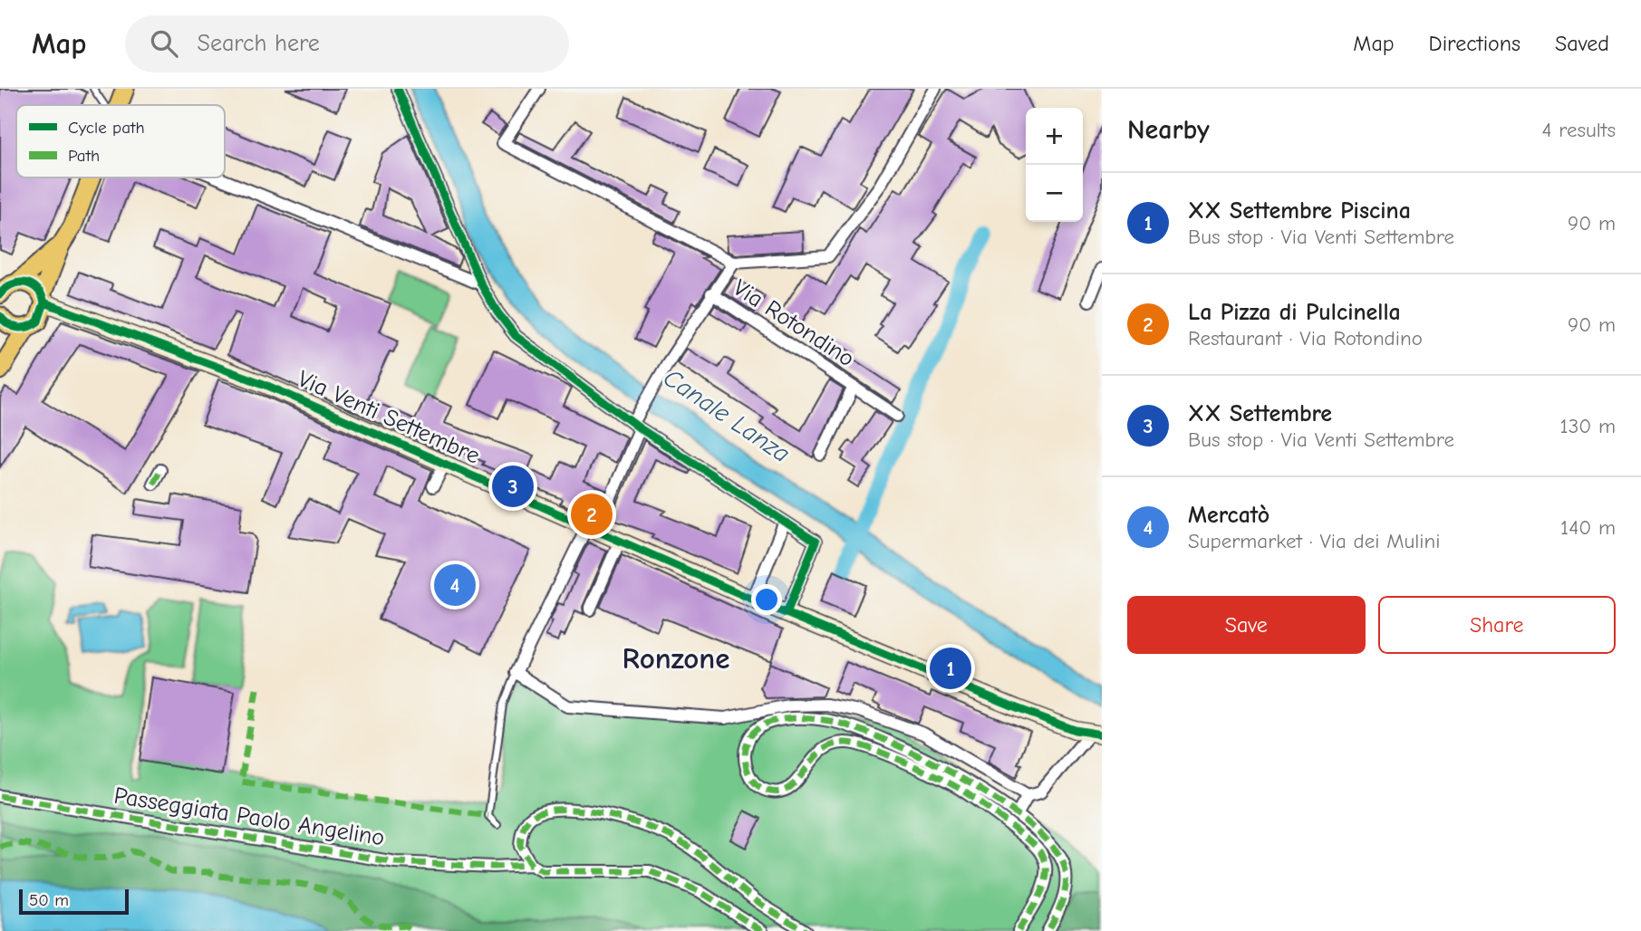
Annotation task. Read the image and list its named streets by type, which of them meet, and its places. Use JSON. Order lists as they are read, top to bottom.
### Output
{
  "streets": {
    "main road": ["Via Venti Settembre"],
    "street": ["Via Rotondino", "Passeggiata Paolo Angelino"]
  },
  "crossings": [
    ["Via Rotondino", "Via Venti Settembre"]
  ],
  "districts": ["Ronzone"],
  "water": ["Canale Lanza"],
  "legend": ["Cycle path", "Path"],
  "scale_bar": "50 m",
  "page": {
    "header": "Map",
    "search": "Search here",
    "nav": ["Map", "Directions", "Saved"],
    "heading": ["Nearby", "4 results"],
    "map_buttons": ["+", "−"],
    "list": [
      {
        "mark": "1",
        "name": "XX Settembre Piscina",
        "note": "Bus stop · Via Venti Settembre",
        "value": "90 m"
      },
      {
        "mark": "2",
        "name": "La Pizza di Pulcinella",
        "note": "Restaurant · Via Rotondino",
        "value": "90 m"
      },
      {
        "mark": "3",
        "name": "XX Settembre",
        "note": "Bus stop · Via Venti Settembre",
        "value": "130 m"
      },
      {
        "mark": "4",
        "name": "Mercatò",
        "note": "Supermarket · Via dei Mulini",
        "value": "140 m"
      }
    ],
    "pins": [
      "3",
      "2",
      "4",
      "1"
    ],
    "buttons": ["Save", "Share"],
    "scale": "50 m"
  }
}
